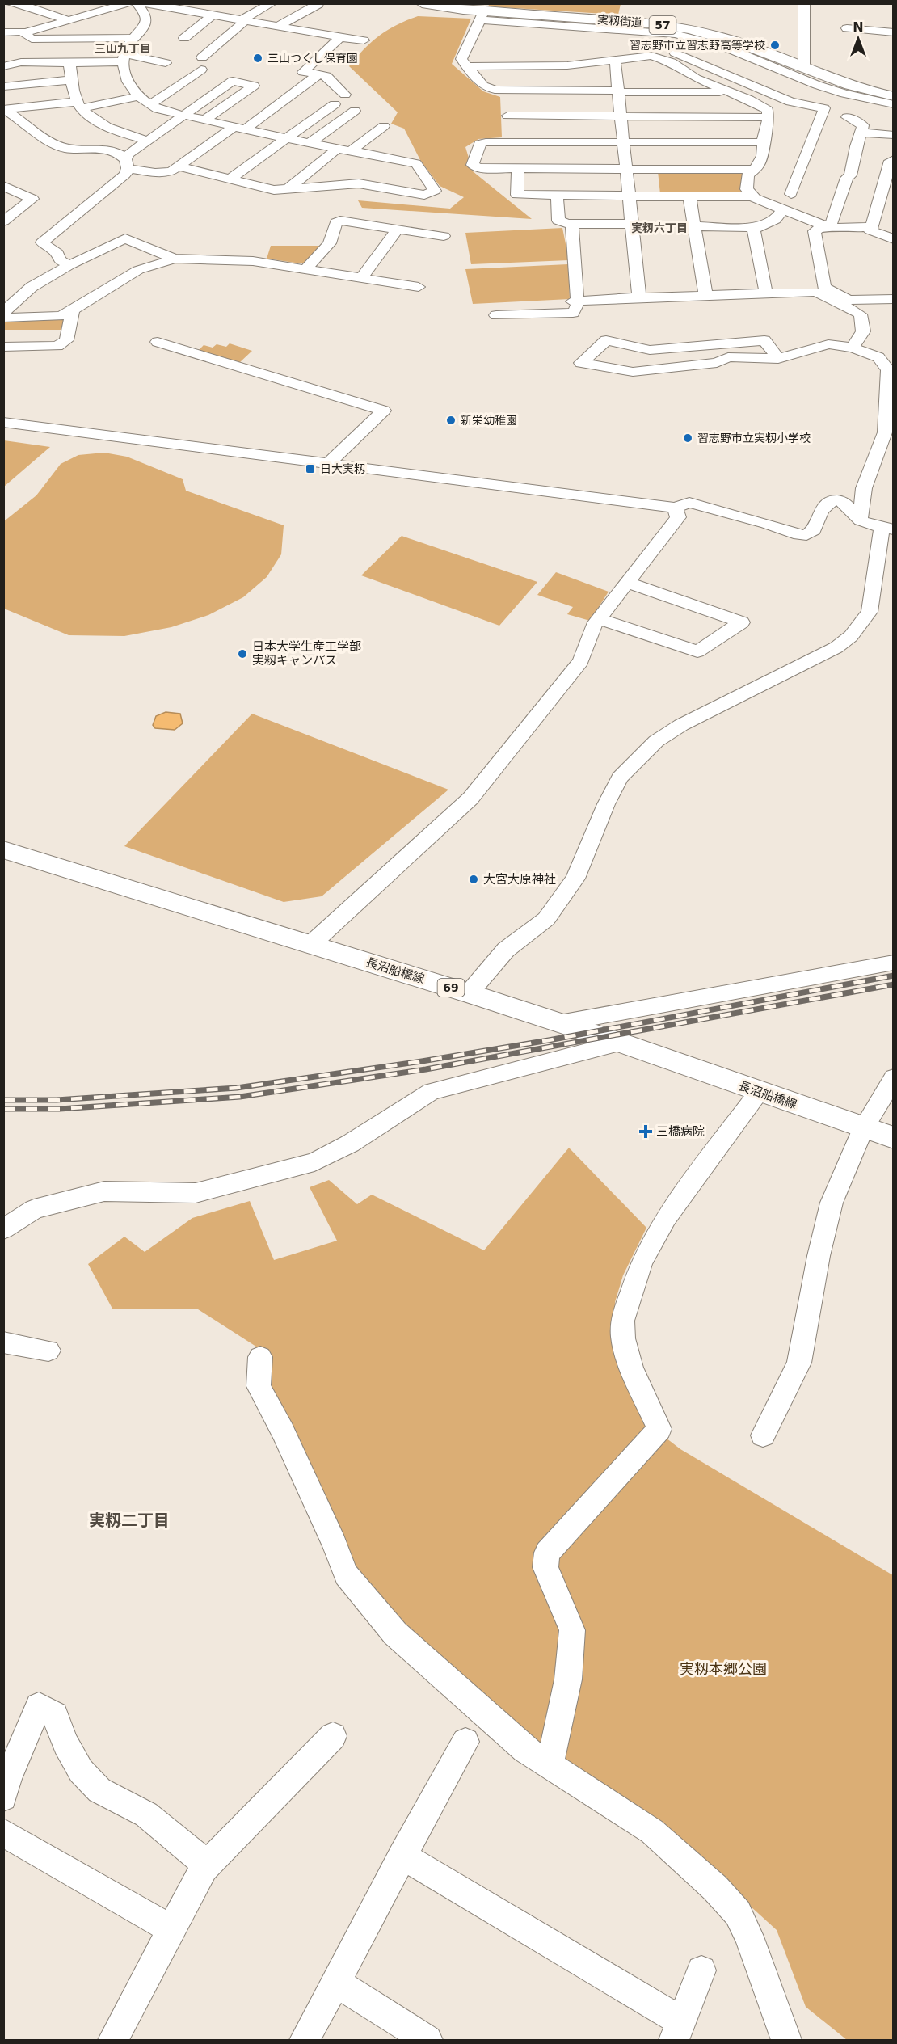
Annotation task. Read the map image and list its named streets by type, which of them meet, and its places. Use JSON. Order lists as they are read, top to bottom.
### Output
{
  "streets": {
    "main road": [
      "実籾街道",
      "57",
      "長沼船橋線",
      "69"
    ]
  },
  "districts": ["三山九丁目", "実籾六丁目", "実籾二丁目"],
  "parks": ["実籾本郷公園"],
  "places": {
    "other": [
      "習志野市立習志野高等学校",
      "三山つくし保育園",
      "新栄幼稚園",
      "習志野市立実籾小学校",
      "日本大学生産工学部 実籾キャンパス",
      "大宮大原神社"
    ],
    "transit": ["日大実籾"],
    "health": ["三橋病院"]
  },
  "north": "top"
}
